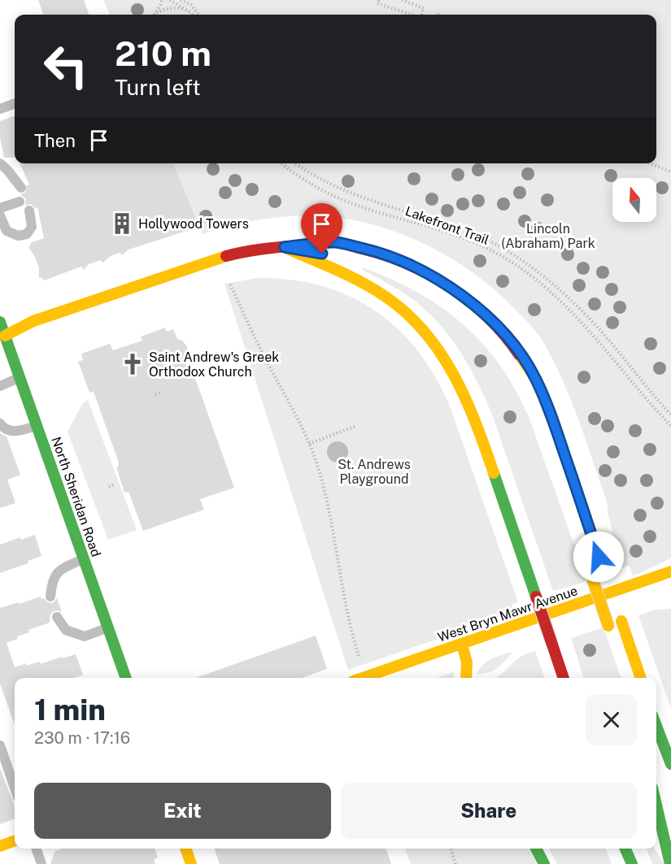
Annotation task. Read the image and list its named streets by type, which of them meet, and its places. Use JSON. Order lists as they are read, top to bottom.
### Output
{
  "streets": {
    "main road": ["North Sheridan Road", "West Bryn Mawr Avenue"],
    "path": ["Lakefront Trail"]
  },
  "parks": ["Lincoln (Abraham) Park", "St. Andrews Playground"],
  "places": {
    "building": ["Hollywood Towers"],
    "church": ["Saint Andrew's Greek Orthodox Church"]
  },
  "north": "top",
  "page": {
    "turn": ["210 m", "Turn left"],
    "then": "Then",
    "heading": ["1 min", "230 m · 17:16"],
    "buttons": ["Exit", "Share"]
  }
}
